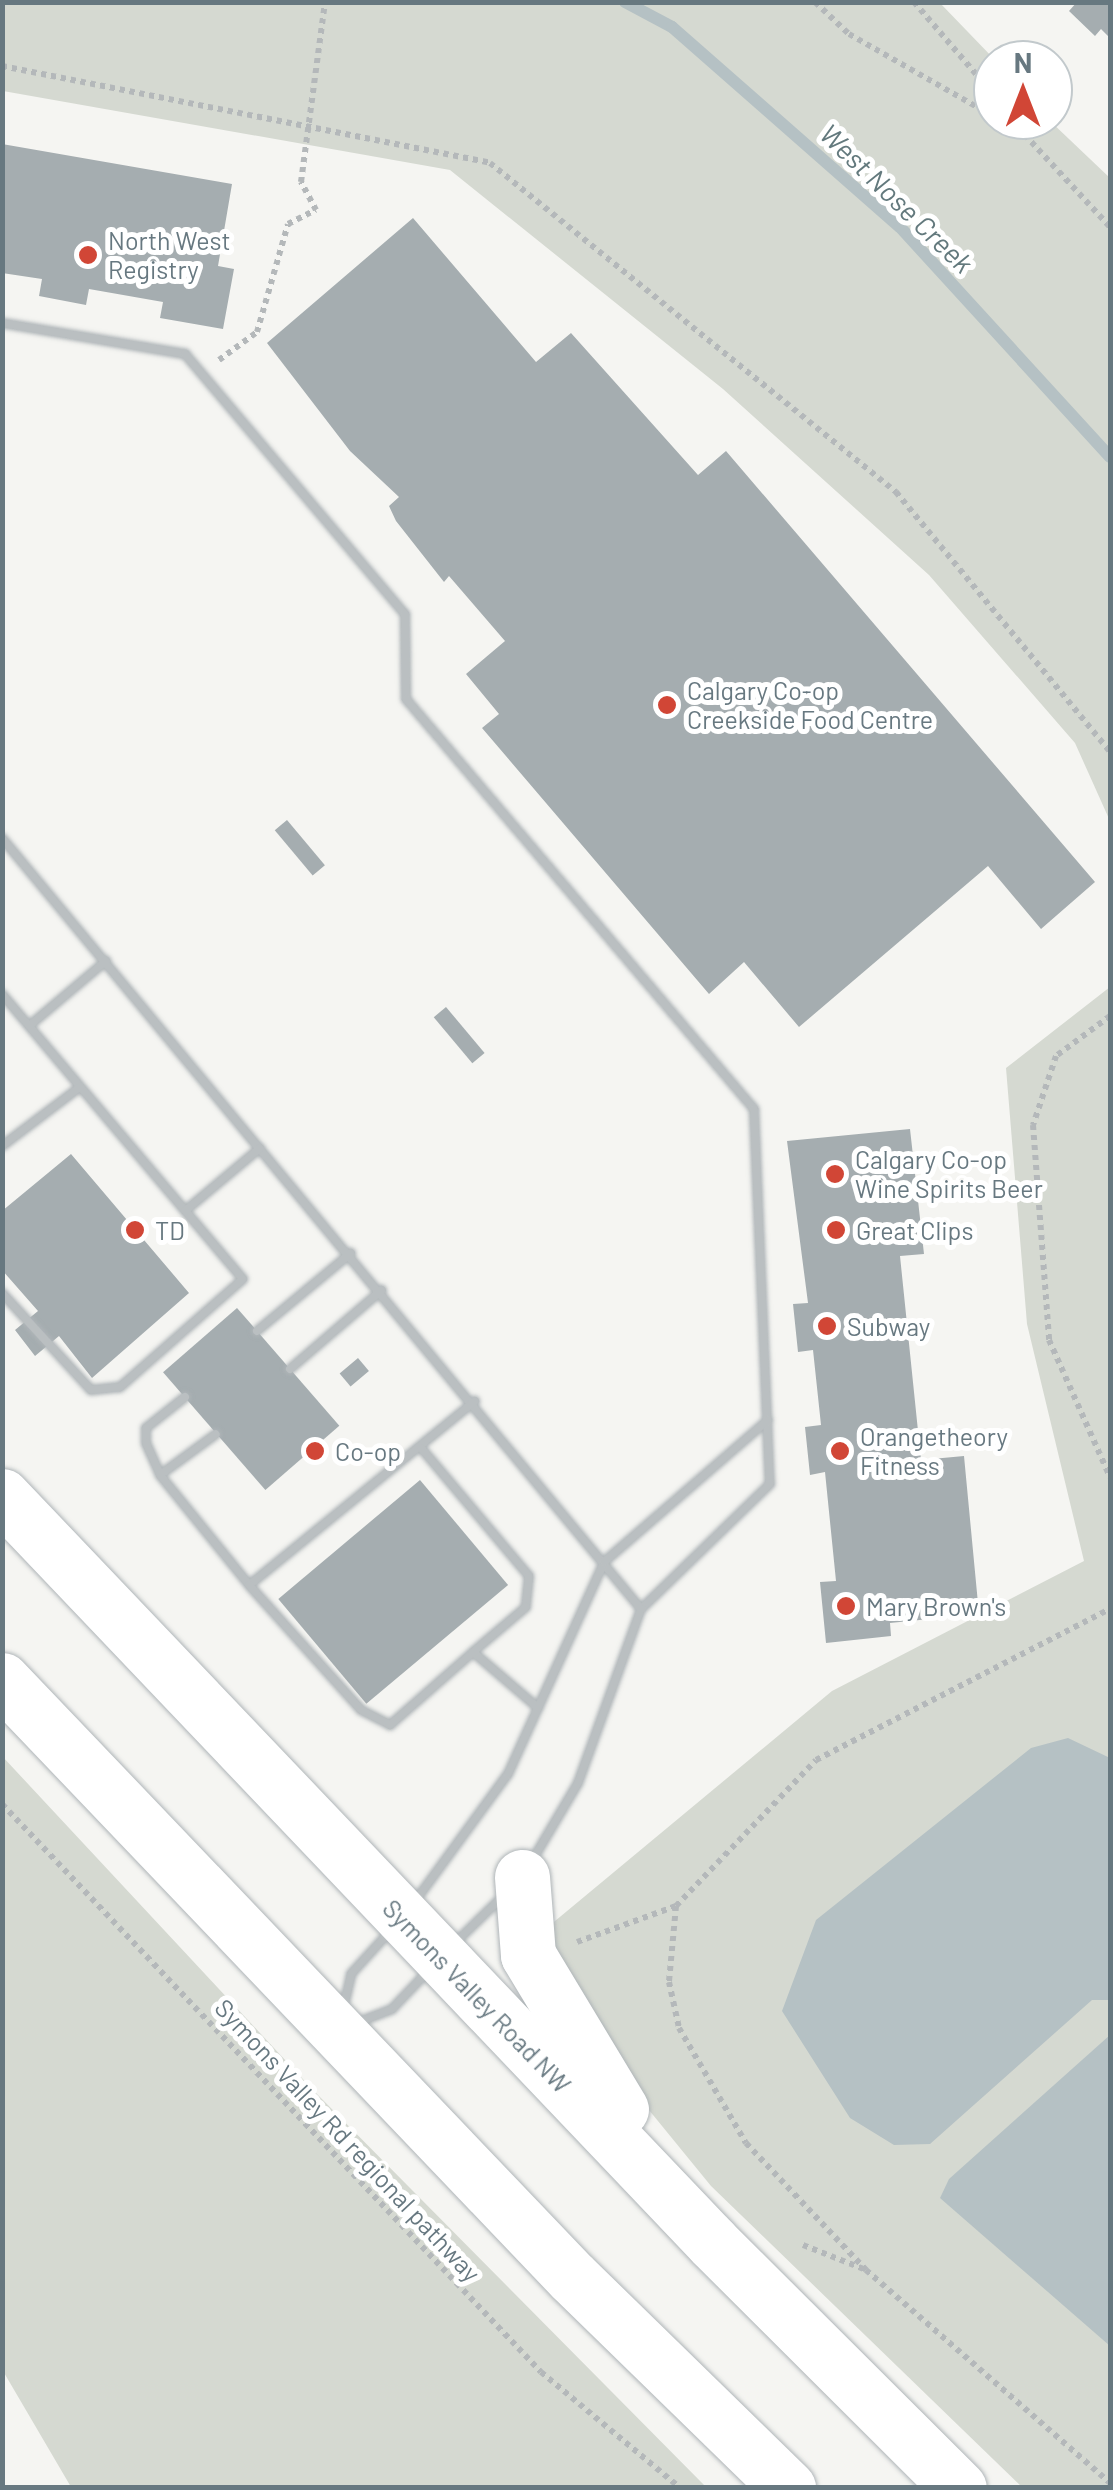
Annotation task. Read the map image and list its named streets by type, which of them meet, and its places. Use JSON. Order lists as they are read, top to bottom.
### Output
{
  "streets": {
    "main road": ["Symons Valley Road NW"],
    "path": ["Symons Valley Rd regional pathway"]
  },
  "water": ["West Nose Creek"],
  "places": [
    "North West Registry",
    "Calgary Co-op Creekside Food Centre",
    "Calgary Co-op Wine Spirits Beer",
    "TD",
    "Great Clips",
    "Subway",
    "Co-op",
    "Orangetheory Fitness",
    "Mary Brown's"
  ],
  "north": "top"
}
